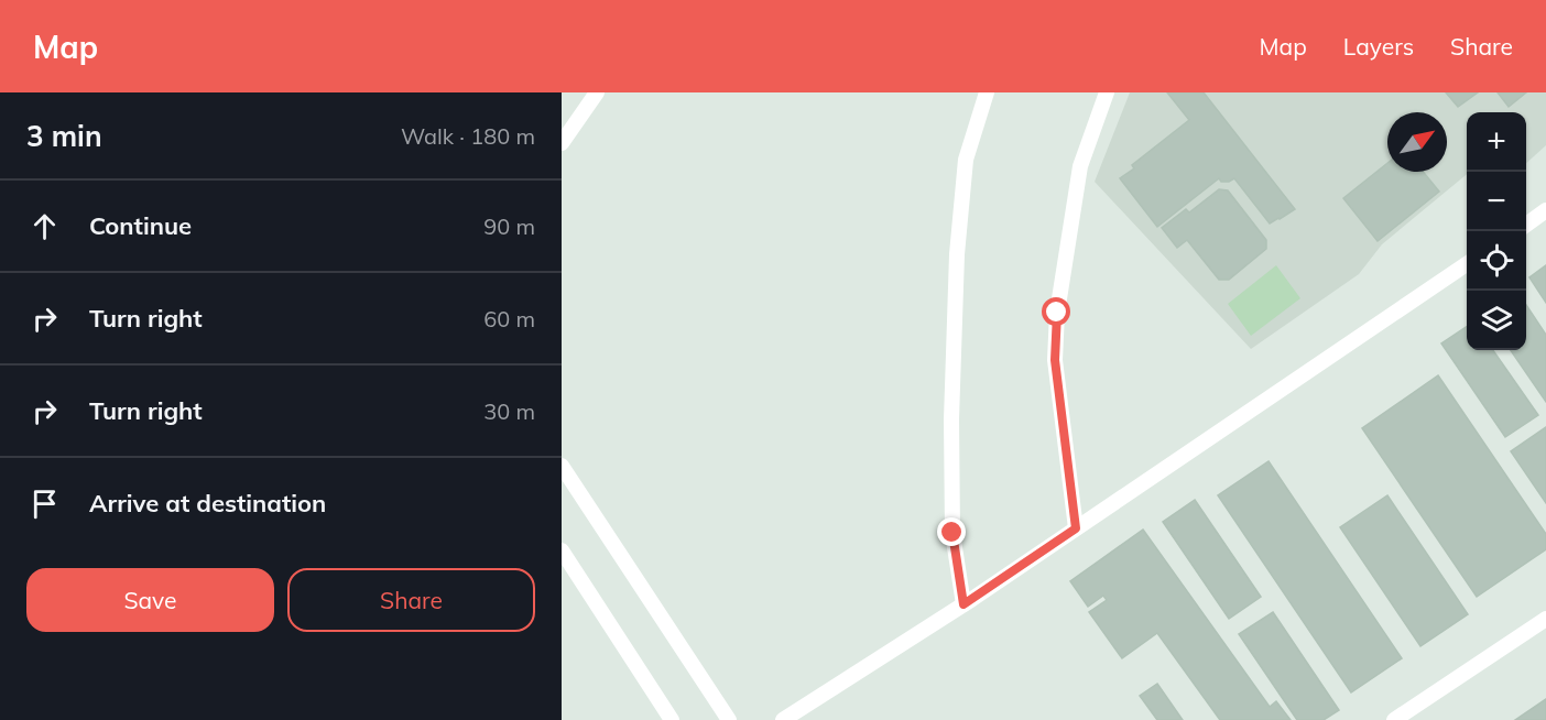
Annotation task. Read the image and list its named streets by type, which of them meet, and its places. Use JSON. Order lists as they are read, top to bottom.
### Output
{
  "north": "top right",
  "page": {
    "header": "Map",
    "nav": ["Map", "Layers", "Share"],
    "heading": ["3 min", "Walk · 180 m"],
    "map_buttons": ["+", "−"],
    "list": [
      ["Continue", "90 m"],
      ["Turn right", "60 m"],
      ["Turn right", "30 m"],
      "Arrive at destination"
    ],
    "buttons": ["Save", "Share"]
  }
}
